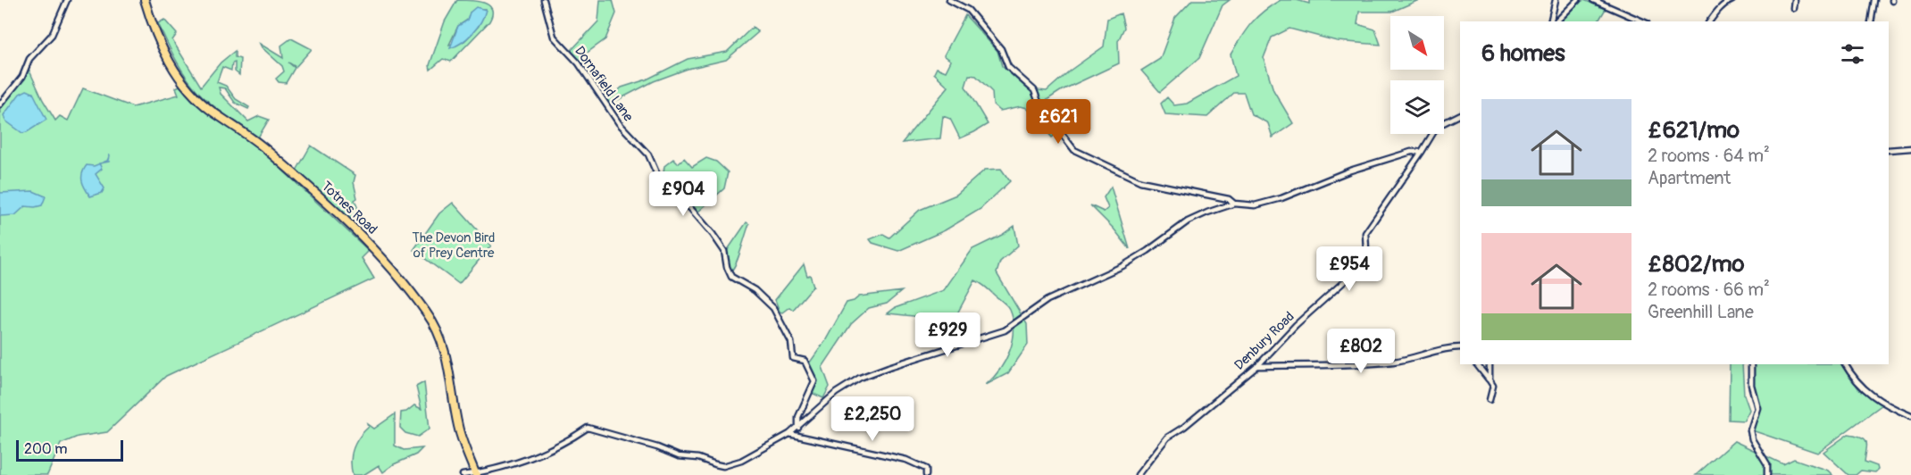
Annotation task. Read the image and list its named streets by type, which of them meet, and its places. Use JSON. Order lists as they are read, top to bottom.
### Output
{
  "streets": {
    "main road": ["Totnes Road"],
    "street": ["Dornafield Lane", "Denbury Road"]
  },
  "parks": ["The Devon Bird of Prey Centre"],
  "scale_bar": "200 m",
  "north": "bottom right",
  "page": {
    "heading": "6 homes",
    "list": [
      {
        "name": "£621/mo",
        "note": "2 rooms · 64 m² · Apartment"
      },
      {
        "name": "£802/mo",
        "note": "2 rooms · 66 m² · Greenhill Lane"
      }
    ],
    "price": [
      "£621",
      "£904",
      "£954",
      "£929",
      "£802",
      "£2,250"
    ],
    "scale": "200 m"
  }
}
